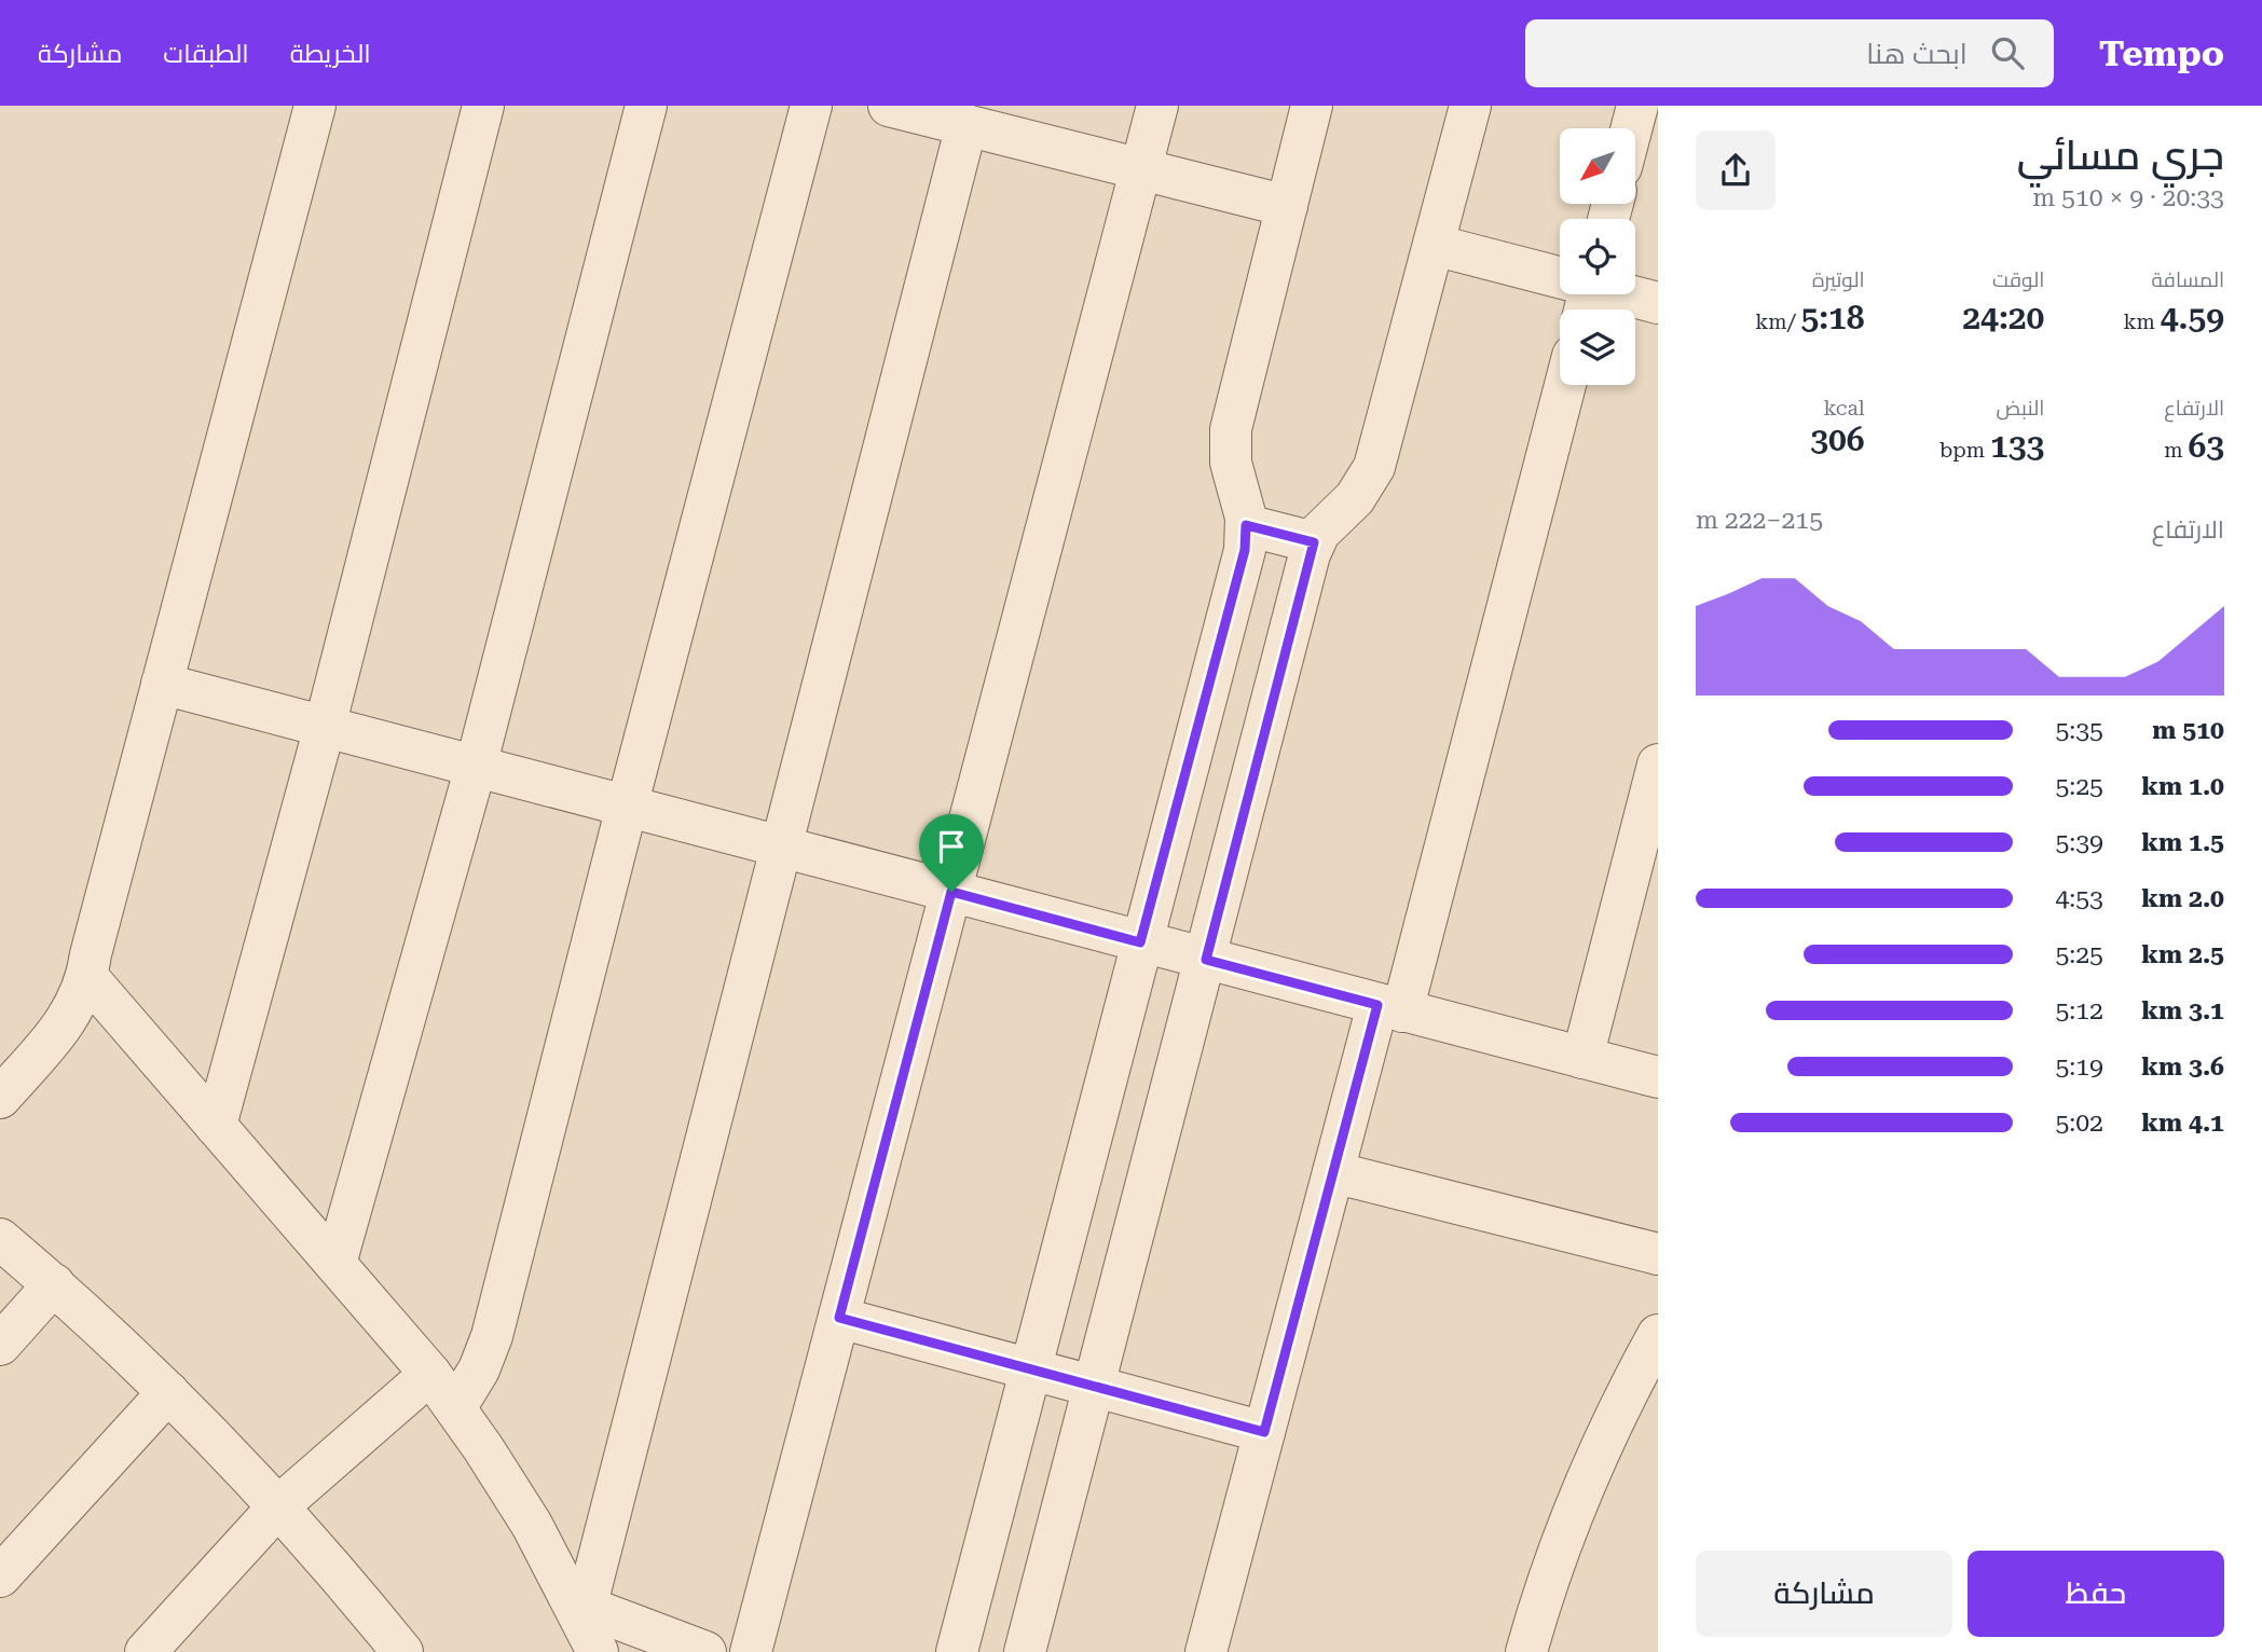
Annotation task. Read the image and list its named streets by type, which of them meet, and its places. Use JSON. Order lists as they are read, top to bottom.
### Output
{
  "north": "bottom left",
  "page": {
    "header": "Tempo",
    "search": "ابحث هنا",
    "nav": ["الخريطة", "الطبقات", "مشاركة"],
    "heading": ["جري مسائي", "20:33 · 9 × 510 m"],
    "stats": [
      ["المسافة", "4.59 km"],
      ["الوقت", "24:20"],
      ["الوتيرة", "5:18 /km"],
      ["الارتفاع", "63 m"],
      ["النبض", "133 bpm"],
      ["kcal", "306"]
    ],
    "chart": ["الارتفاع", "215–222 m"],
    "list": [
      {
        "name": "510 m",
        "note": "5:35"
      },
      {
        "name": "1.0 km",
        "note": "5:25"
      },
      {
        "name": "1.5 km",
        "note": "5:39"
      },
      {
        "name": "2.0 km",
        "note": "4:53"
      },
      {
        "name": "2.5 km",
        "note": "5:25"
      },
      {
        "name": "3.1 km",
        "note": "5:12"
      },
      {
        "name": "3.6 km",
        "note": "5:19"
      },
      {
        "name": "4.1 km",
        "note": "5:02"
      }
    ],
    "buttons": ["حفظ", "مشاركة"]
  }
}
